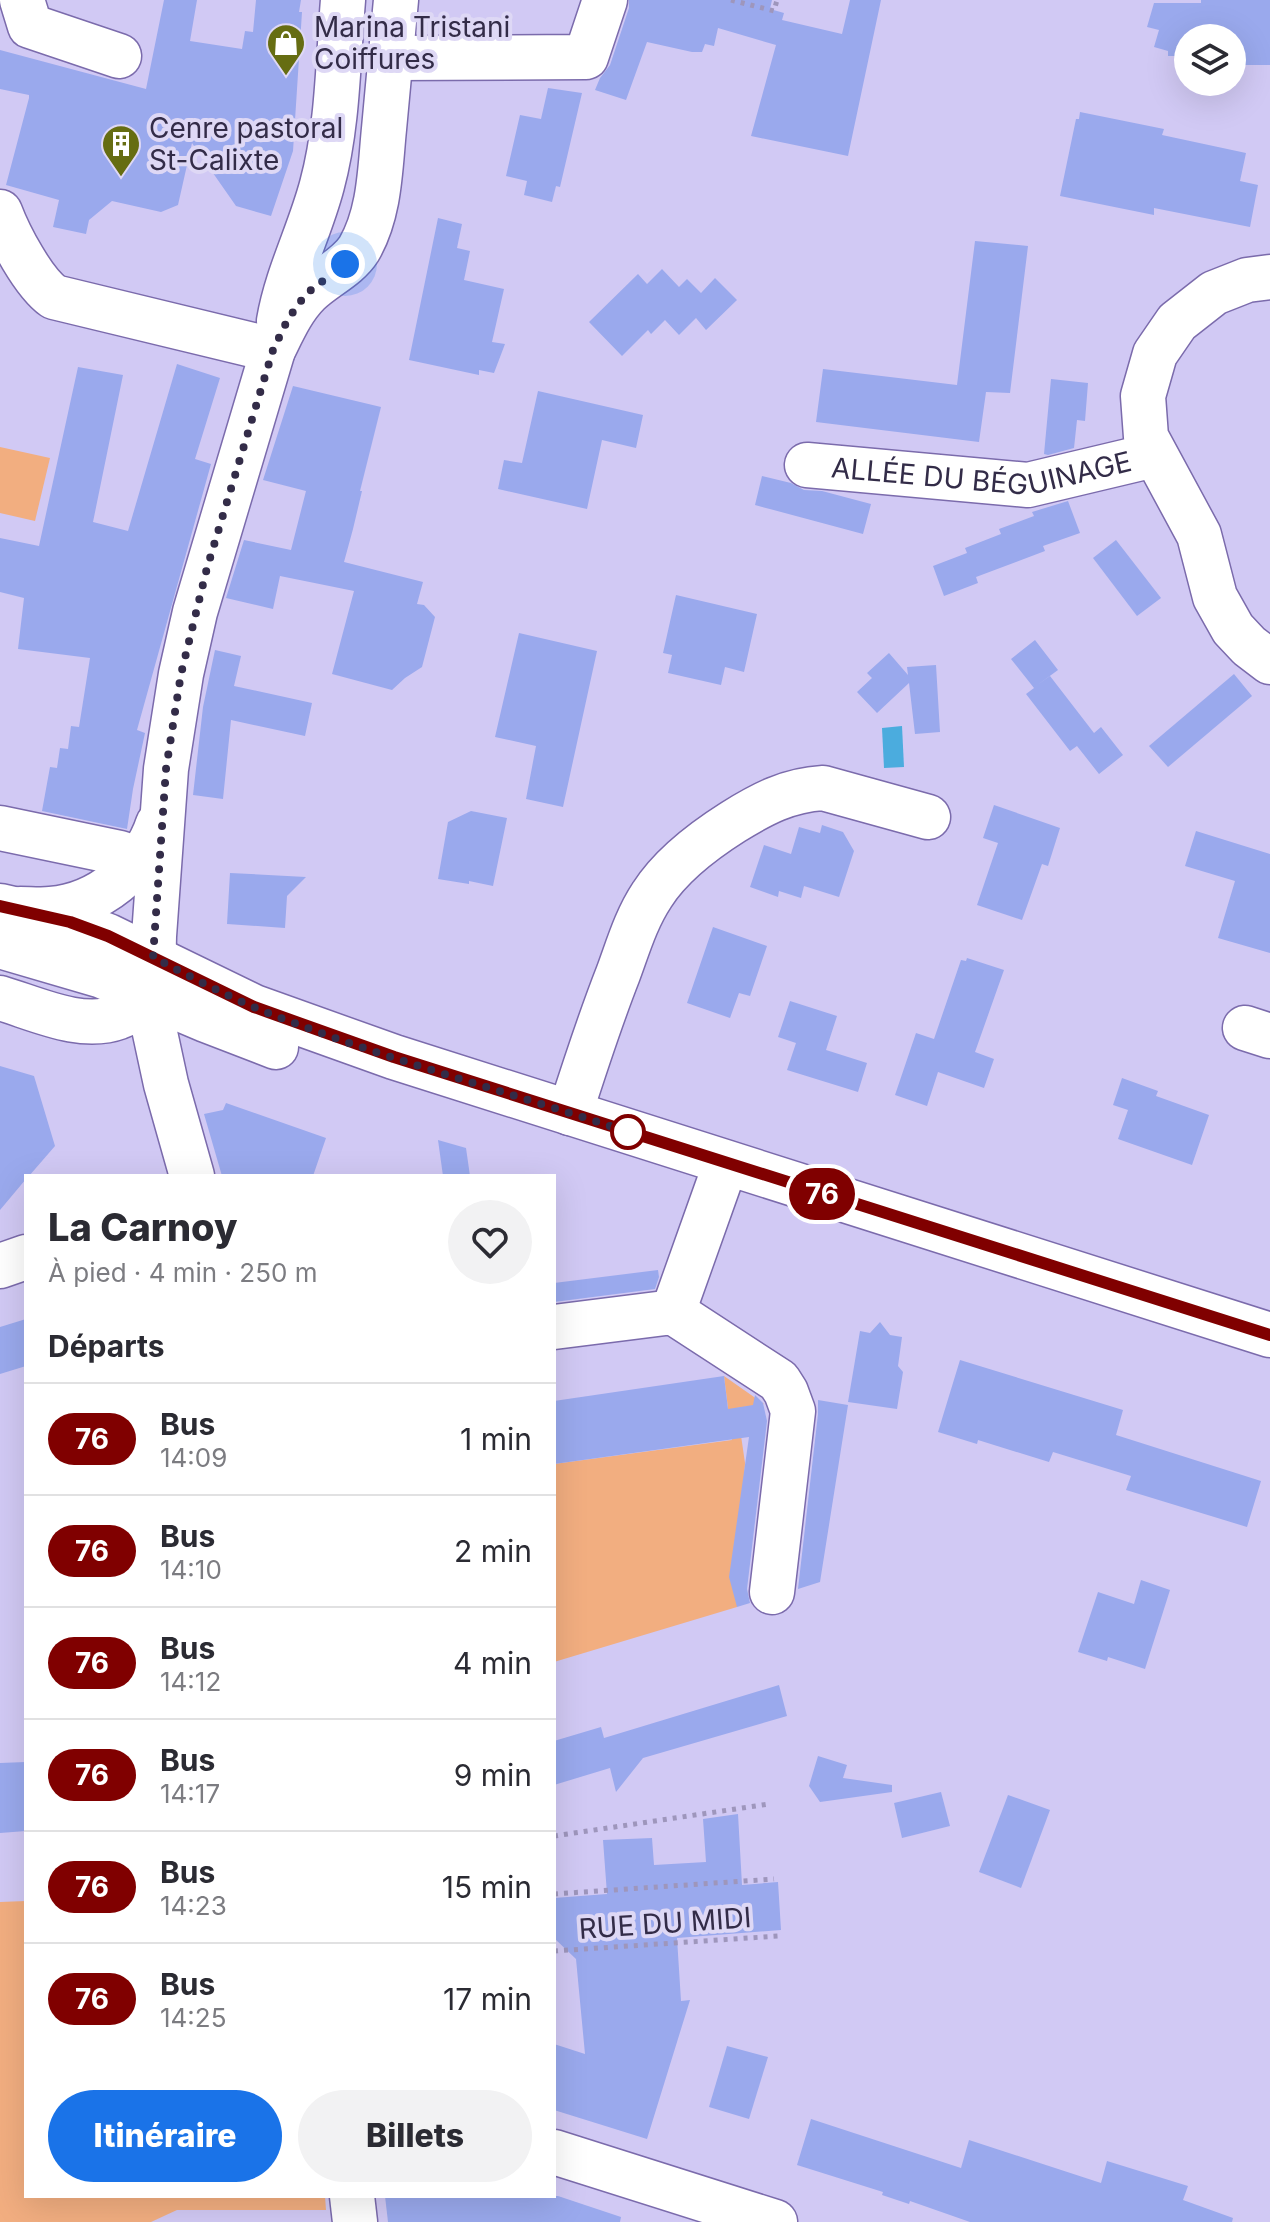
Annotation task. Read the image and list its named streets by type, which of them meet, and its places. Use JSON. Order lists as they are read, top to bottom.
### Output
{
  "streets": {
    "street": ["ALLÉE DU BÉGUINAGE"],
    "path": ["RUE DU MIDI"]
  },
  "places": {
    "shop": ["Marina Tristani Coiffures"],
    "building": ["Cenre pastoral St-Calixte"]
  },
  "lines": ["bus line 76"],
  "page": {
    "on_map": "76",
    "heading": [
      ["La Carnoy", "À pied · 4 min · 250 m"],
      "Départs"
    ],
    "list": [
      {
        "mark": "76",
        "name": "Bus",
        "note": "14:09",
        "value": "1 min"
      },
      {
        "mark": "76",
        "name": "Bus",
        "note": "14:10",
        "value": "2 min"
      },
      {
        "mark": "76",
        "name": "Bus",
        "note": "14:12",
        "value": "4 min"
      },
      {
        "mark": "76",
        "name": "Bus",
        "note": "14:17",
        "value": "9 min"
      },
      {
        "mark": "76",
        "name": "Bus",
        "note": "14:23",
        "value": "15 min"
      },
      {
        "mark": "76",
        "name": "Bus",
        "note": "14:25",
        "value": "17 min"
      }
    ],
    "buttons": ["Itinéraire", "Billets"]
  }
}
